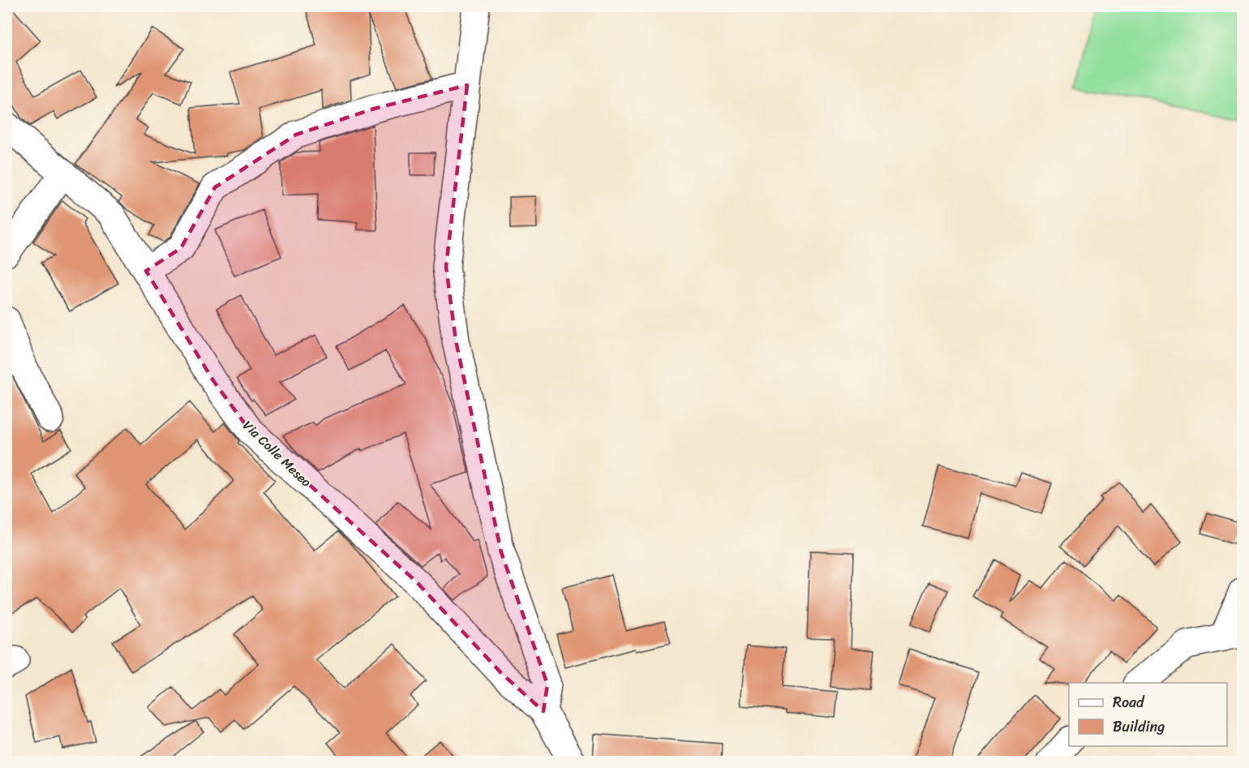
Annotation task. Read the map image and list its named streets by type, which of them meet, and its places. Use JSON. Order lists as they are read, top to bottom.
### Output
{
  "streets": {
    "street": ["Via Colle Meseo"]
  },
  "legend": ["Road", "Building"]
}
